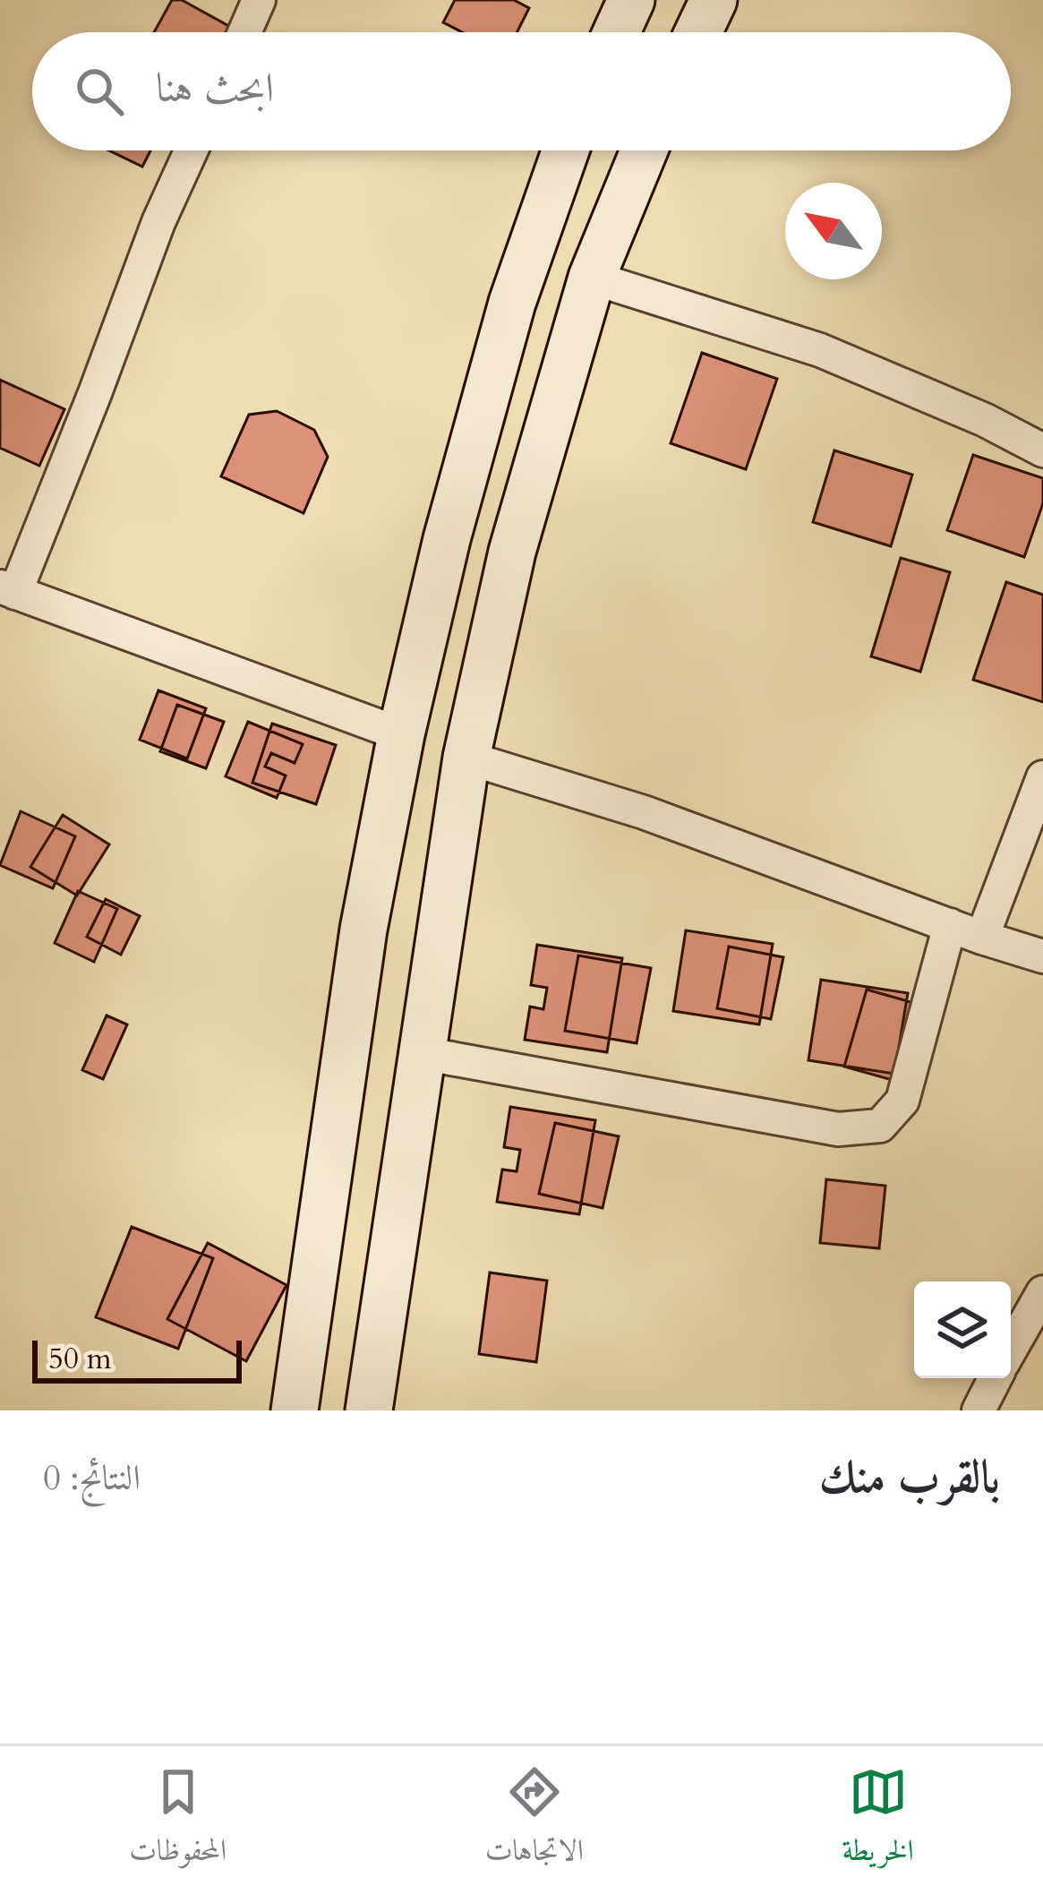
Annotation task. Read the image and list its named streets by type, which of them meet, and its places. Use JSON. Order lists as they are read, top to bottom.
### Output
{
  "scale_bar": "50 m",
  "north": "top left",
  "page": {
    "search": "ابحث هنا",
    "scale": "50 m",
    "heading": ["بالقرب منك", "النتائج: 0"],
    "nav": ["الخريطة", "الاتجاهات", "المحفوظات"]
  }
}
